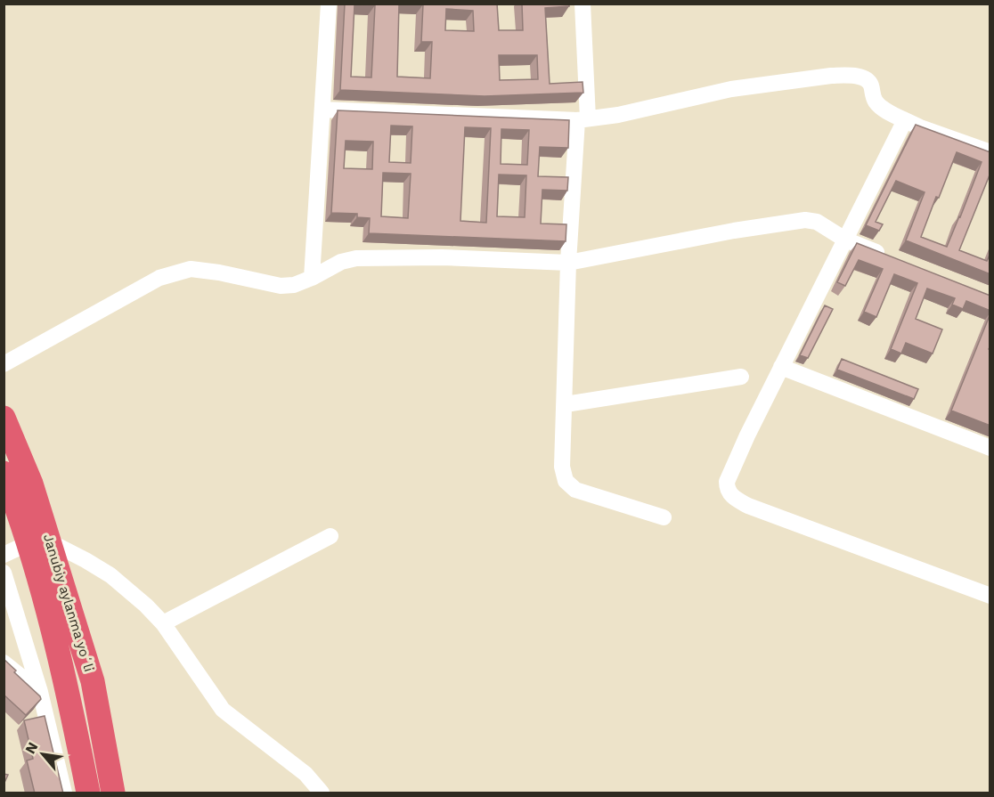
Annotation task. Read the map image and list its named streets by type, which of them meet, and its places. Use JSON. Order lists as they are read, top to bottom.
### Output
{
  "streets": {
    "highway": ["Janubiy aylanma yoʻli"]
  },
  "north": "top left"
}
